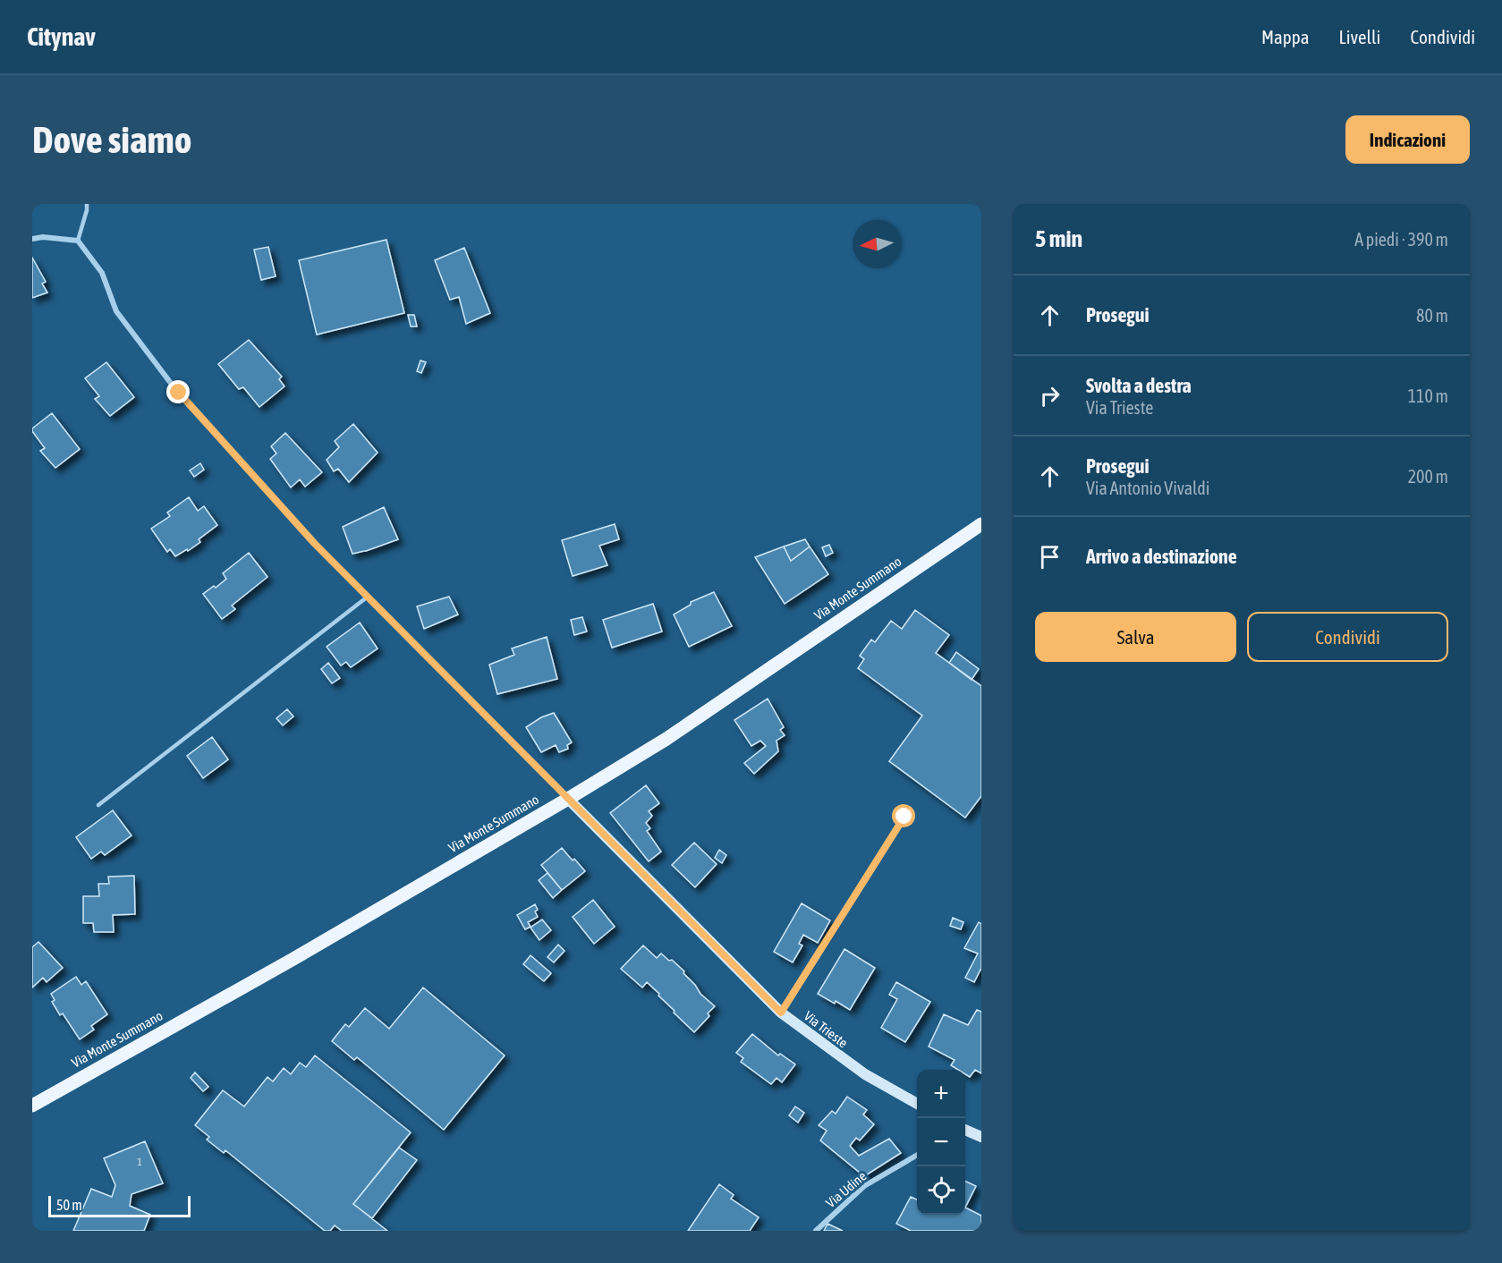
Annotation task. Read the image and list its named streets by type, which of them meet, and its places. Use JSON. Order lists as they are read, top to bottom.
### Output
{
  "streets": {
    "main road": ["Via Monte Summano"],
    "street": ["Via Trieste", "Via Udine"]
  },
  "crossings": [
    ["Via Monte Summano", "Via Trieste"]
  ],
  "house_numbers": ["1"],
  "scale_bar": "50 m",
  "north": "left",
  "page": {
    "header": "Citynav",
    "nav": ["Mappa", "Livelli", "Condividi"],
    "buttons": [
      "Indicazioni",
      ["Salva", "Condividi"]
    ],
    "title": "Dove siamo",
    "heading": ["5 min", "A piedi · 390 m"],
    "list": [
      ["Prosegui", "80 m"],
      ["Svolta a destra", "Via Trieste", "110 m"],
      ["Prosegui", "Via Antonio Vivaldi", "200 m"],
      "Arrivo a destinazione"
    ],
    "map_buttons": ["+", "−"],
    "scale": "50 m"
  }
}
